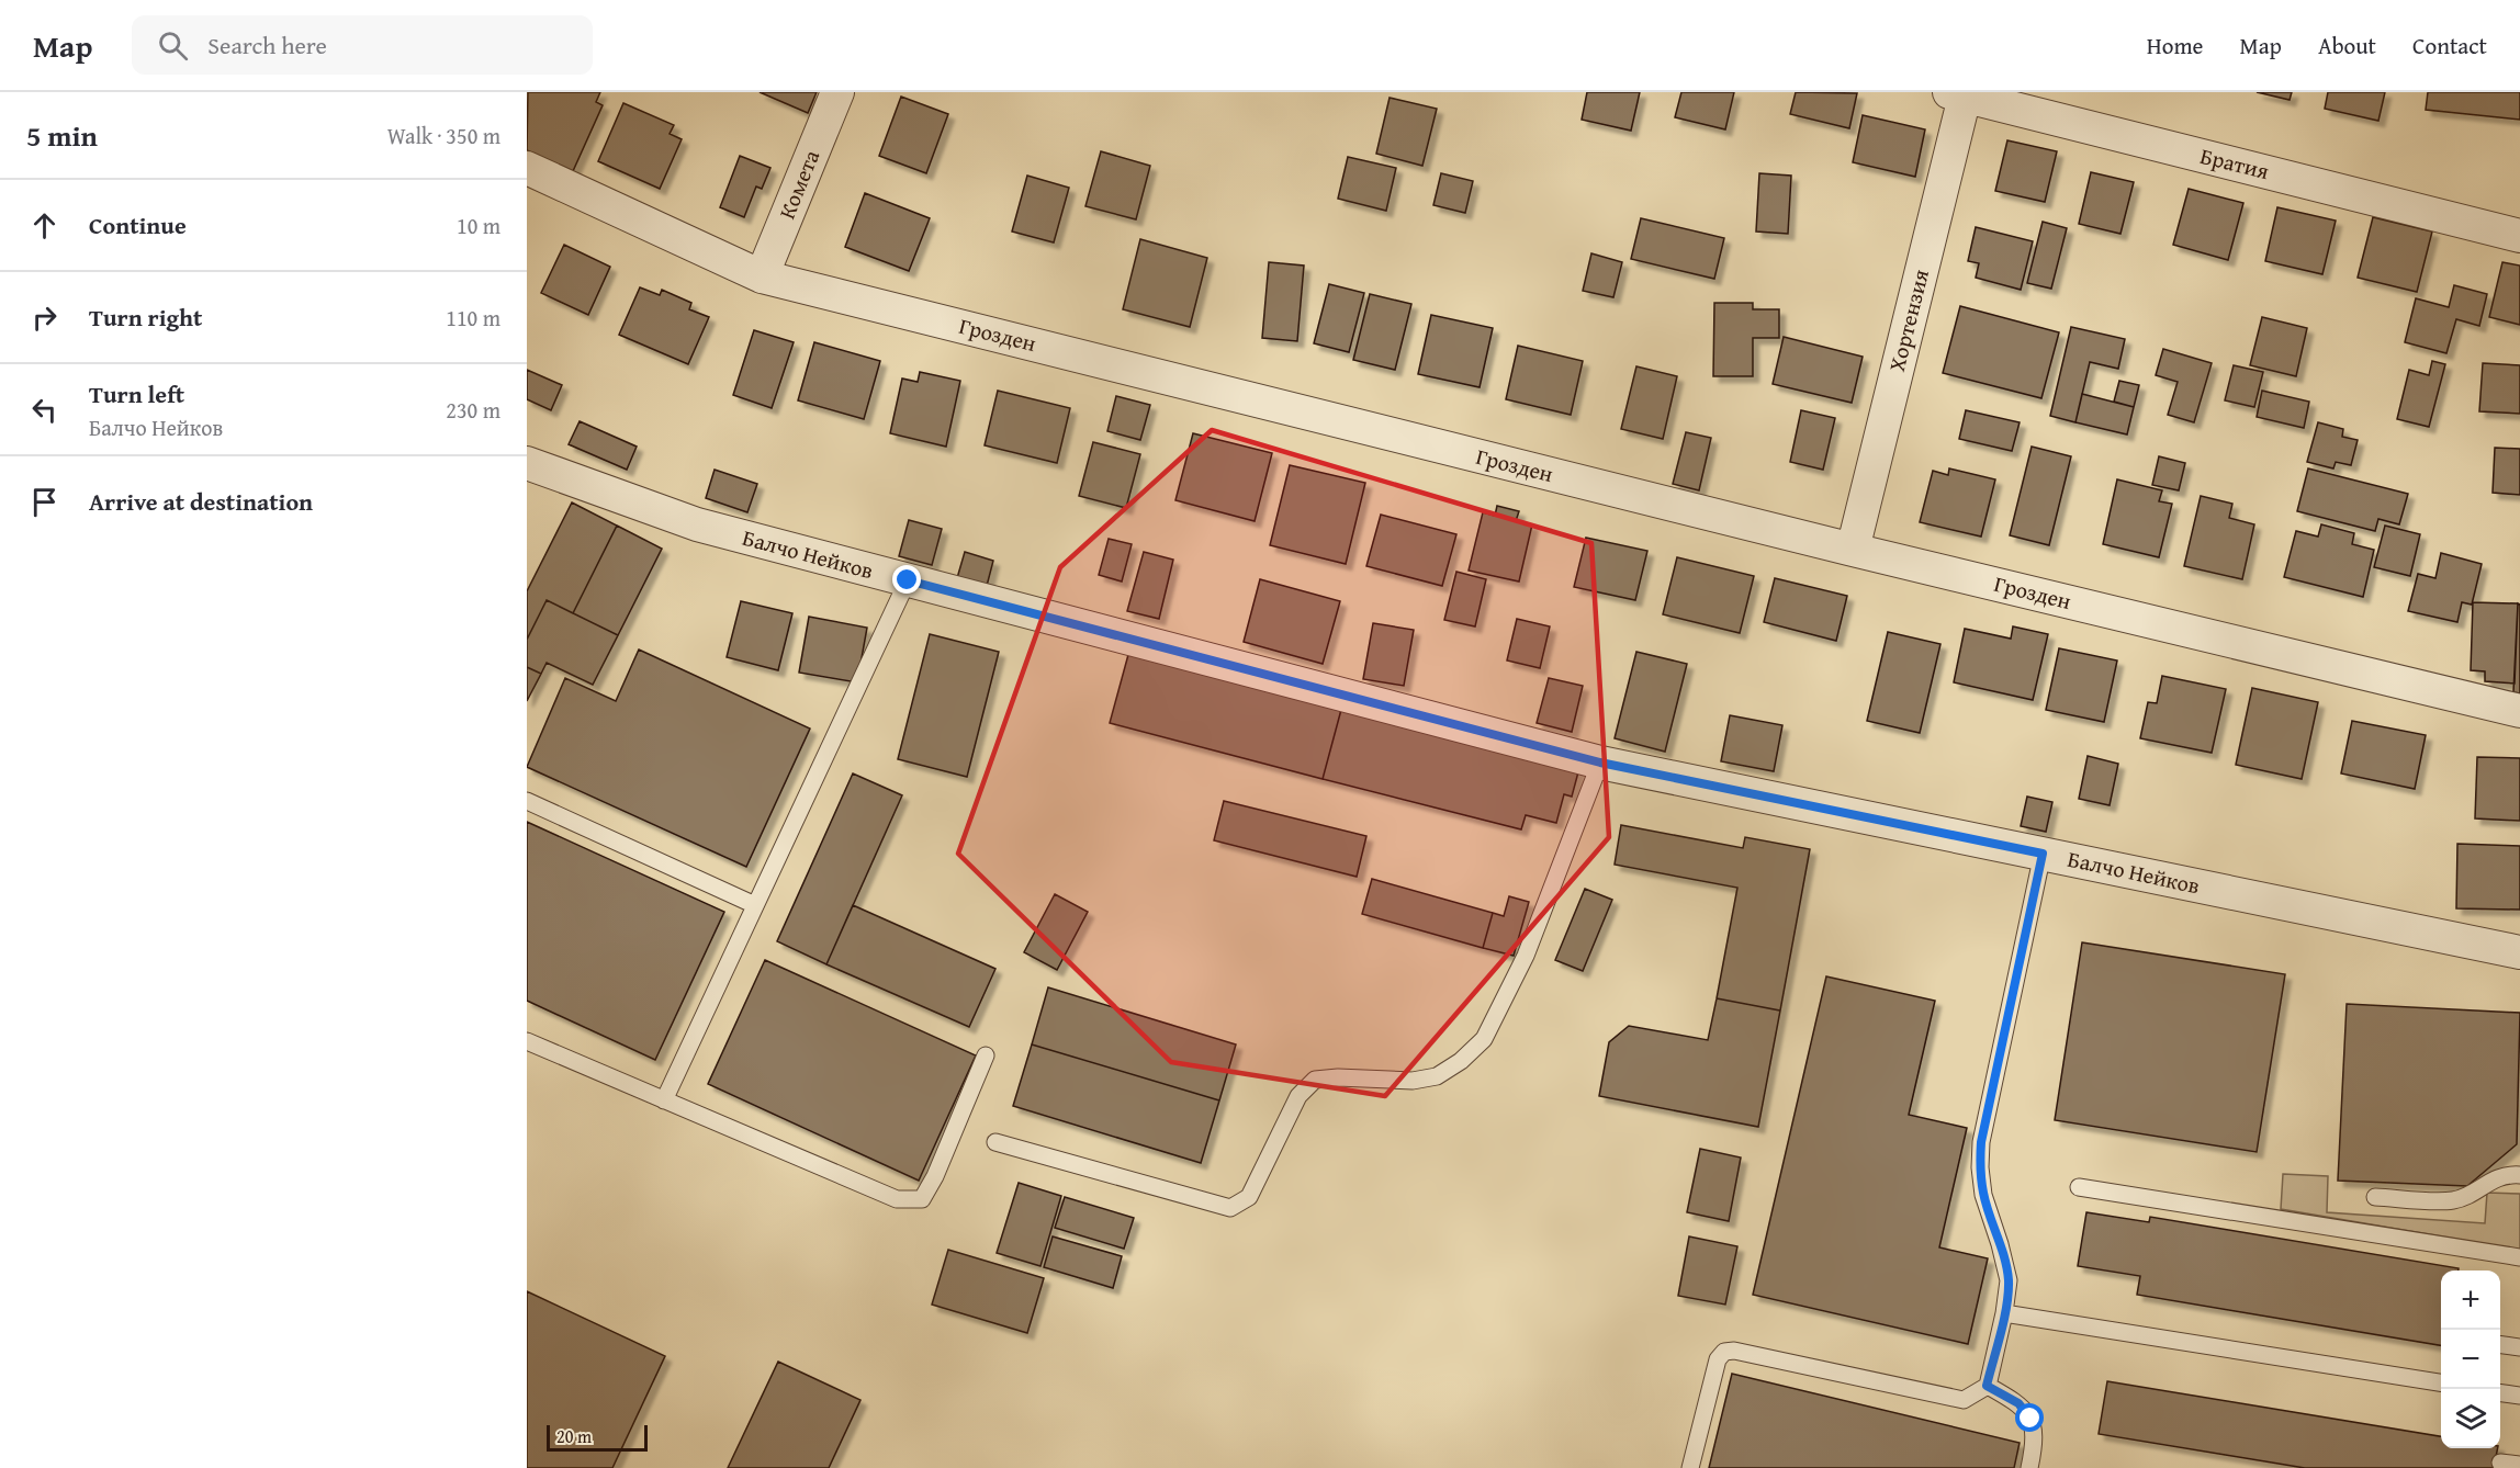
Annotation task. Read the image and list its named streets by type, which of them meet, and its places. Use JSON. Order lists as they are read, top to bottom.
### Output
{
  "streets": {
    "street": [
      "Братия",
      "Комета",
      "Хортензия",
      "Грозден",
      "Балчо Нейков"
    ]
  },
  "crossings": [
    ["Братия", "Хортензия"],
    ["Комета", "Грозден"],
    ["Хортензия", "Грозден"]
  ],
  "scale_bar": "20 m",
  "page": {
    "header": "Map",
    "search": "Search here",
    "nav": [
      "Home",
      "Map",
      "About",
      "Contact"
    ],
    "heading": ["5 min", "Walk · 350 m"],
    "list": [
      ["Continue", "10 m"],
      ["Turn right", "110 m"],
      ["Turn left", "Балчо Нейков", "230 m"],
      "Arrive at destination"
    ],
    "map_buttons": ["+", "−"],
    "scale": "20 m"
  }
}
